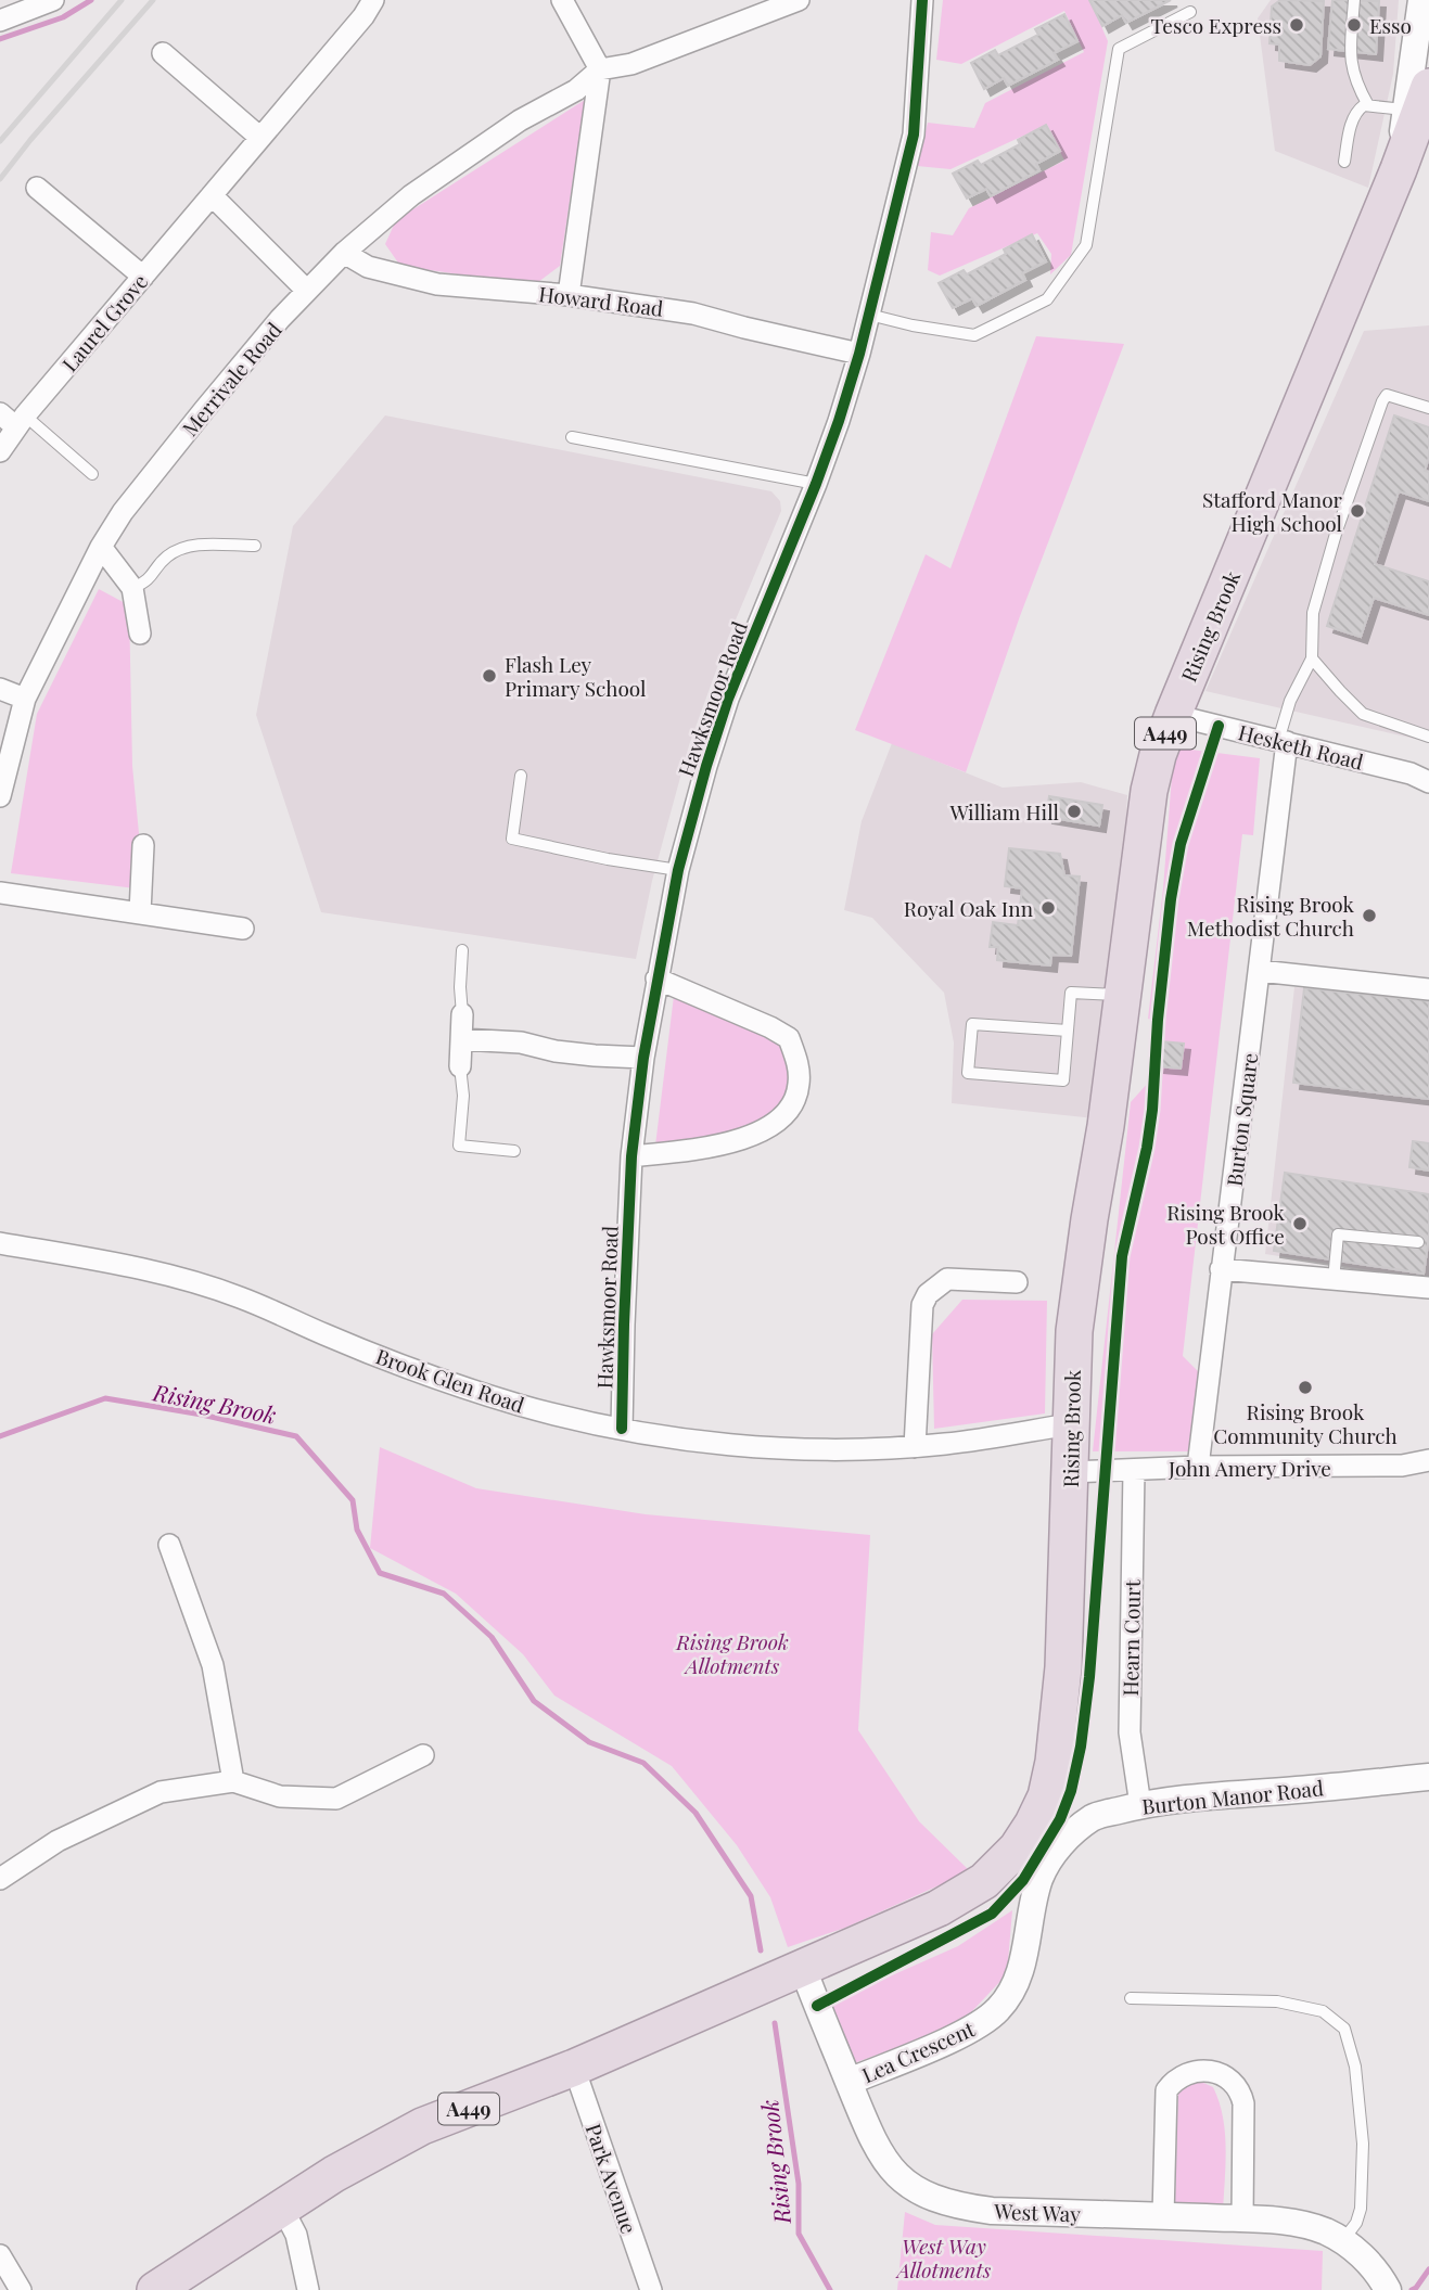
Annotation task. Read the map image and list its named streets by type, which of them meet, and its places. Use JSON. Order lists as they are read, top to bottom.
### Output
{
  "streets": {
    "highway": ["Rising Brook", "A449"],
    "street": [
      "Howard Road",
      "Laurel Grove",
      "Merrivale Road",
      "Hawksmoor Road",
      "Hesketh Road",
      "Burton Square",
      "Brook Glen Road",
      "John Amery Drive",
      "Hearn Court",
      "Burton Manor Road",
      "Lea Crescent",
      "Park Avenue",
      "West Way"
    ]
  },
  "crossings": [
    ["Howard Road", "Merrivale Road"],
    ["Howard Road", "Hawksmoor Road"],
    ["Rising Brook", "Hesketh Road"],
    ["Rising Brook", "Brook Glen Road"],
    ["Rising Brook", "John Amery Drive"],
    ["Rising Brook", "Park Avenue"],
    ["Rising Brook", "West Way"],
    ["Hawksmoor Road", "Brook Glen Road"],
    ["Hesketh Road", "Burton Square"],
    ["Burton Square", "John Amery Drive"],
    ["John Amery Drive", "Hearn Court"],
    ["Hearn Court", "Burton Manor Road"],
    ["Burton Manor Road", "Lea Crescent"],
    ["Lea Crescent", "West Way"]
  ],
  "water": ["Rising Brook"],
  "parks": ["Rising Brook Allotments", "West Way Allotments"],
  "places": [
    "Tesco Express",
    "Esso",
    "Stafford Manor High School",
    "Flash Ley Primary School",
    "William Hill",
    "Royal Oak Inn",
    "Rising Brook Methodist Church",
    "Rising Brook Post Office",
    "Rising Brook Community Church"
  ]
}
